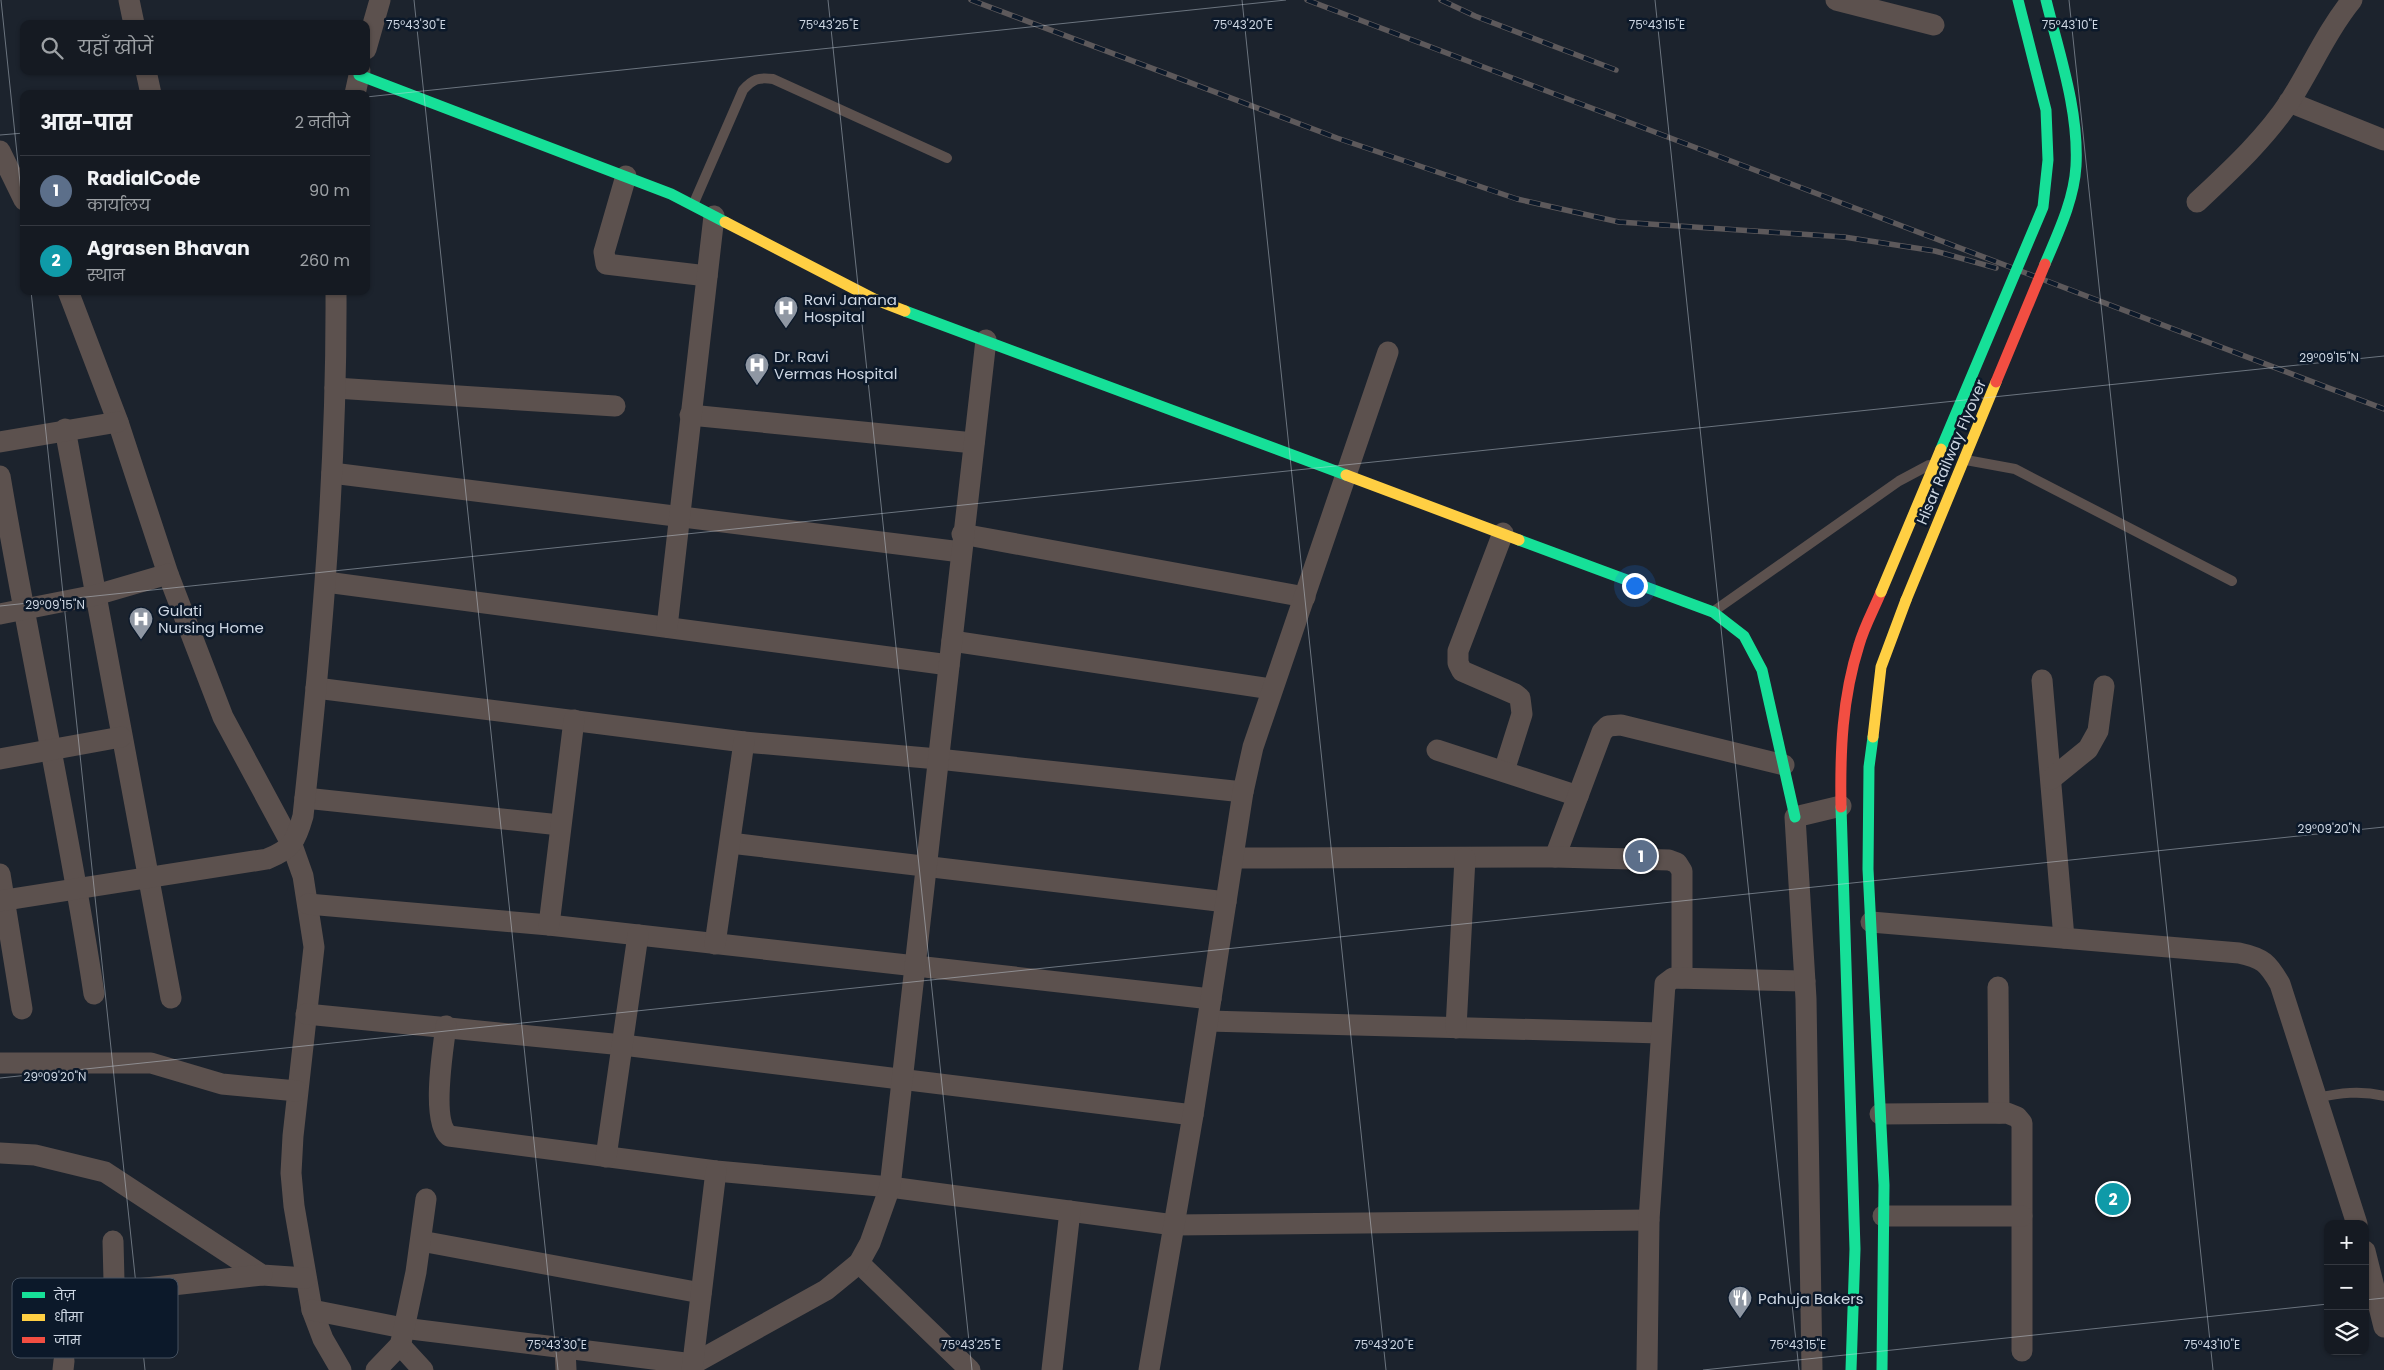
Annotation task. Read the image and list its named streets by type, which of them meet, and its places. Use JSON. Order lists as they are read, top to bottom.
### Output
{
  "streets": {
    "main road": ["Hisar Railway Flyover"]
  },
  "places": {
    "hospital": ["Ravi Janana Hospital", "Dr. Ravi Vermas Hospital", "Gulati Nursing Home"],
    "restaurant": ["Pahuja Bakers"]
  },
  "legend": ["तेज़", "धीमा", "जाम"],
  "page": {
    "search": "यहाँ खोजें",
    "heading": ["आस-पास", "2 नतीजे"],
    "list": [
      {
        "mark": "1",
        "name": "RadialCode",
        "note": "कार्यालय",
        "value": "90 m"
      },
      {
        "mark": "2",
        "name": "Agrasen Bhavan",
        "note": "स्थान",
        "value": "260 m"
      }
    ],
    "pins": ["1", "2"],
    "map_buttons": ["+", "−"]
  },
  "coordinates": [
    "75°43'30\"E",
    "75°43'25\"E",
    "75°43'20\"E",
    "75°43'15\"E",
    "75°43'10\"E",
    "29°09'15\"N",
    "29°09'20\"N"
  ]
}
